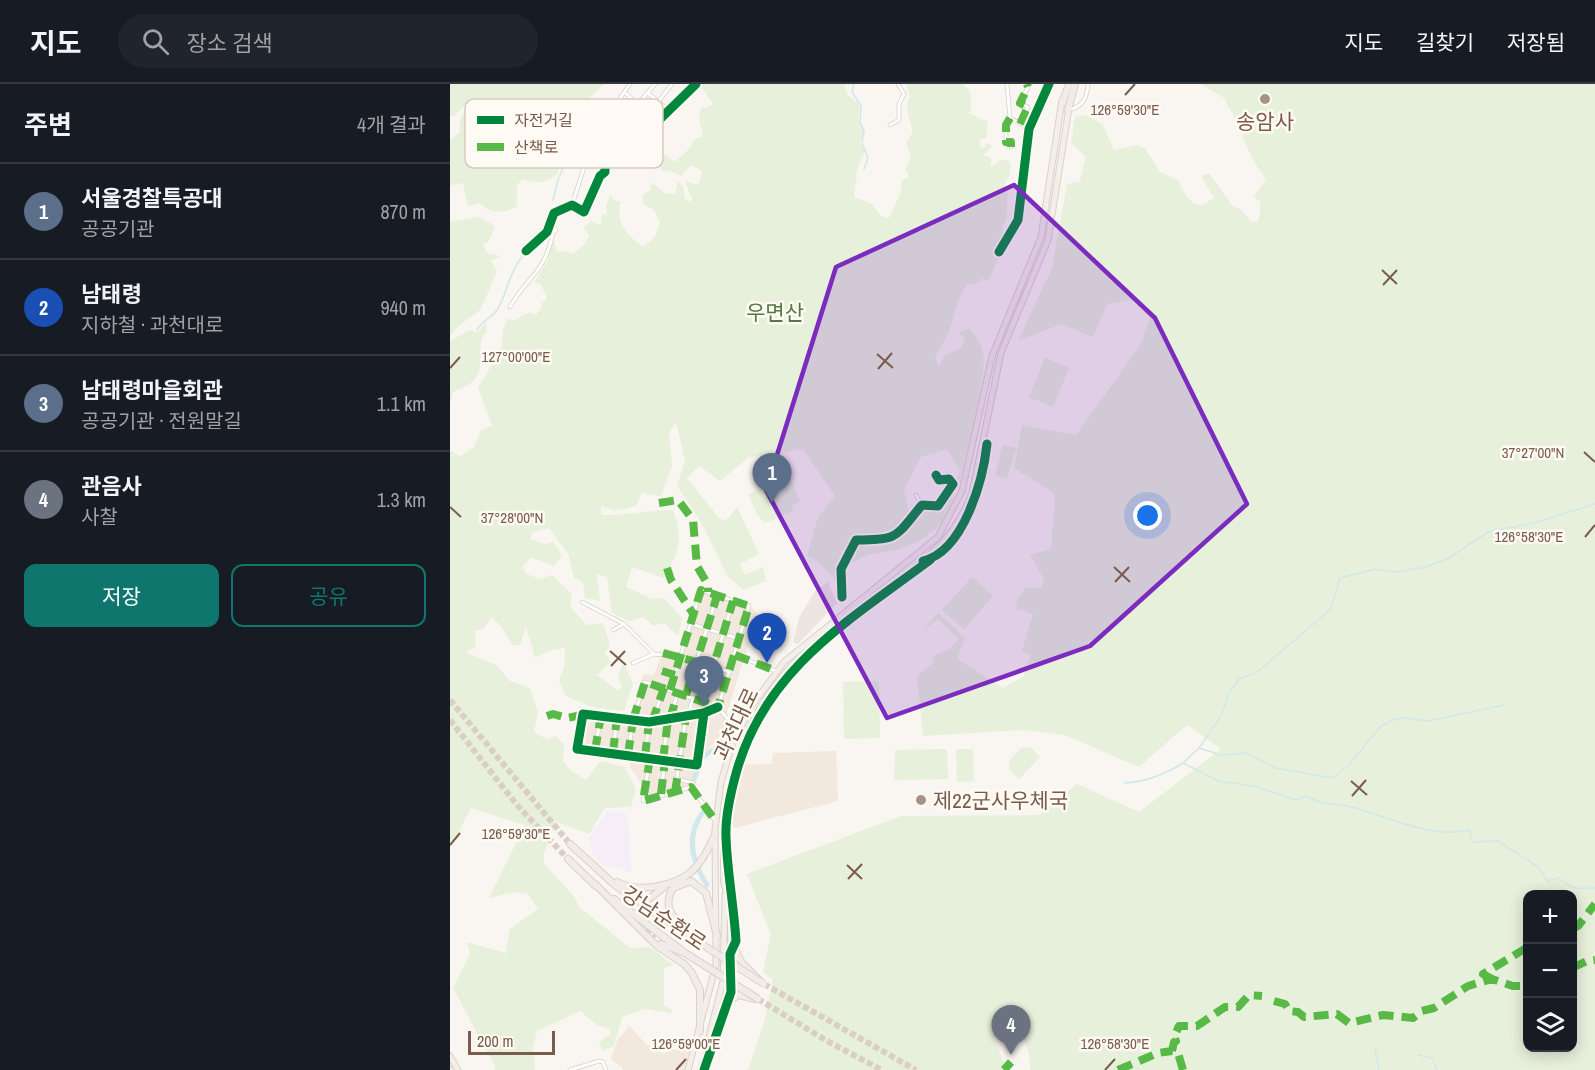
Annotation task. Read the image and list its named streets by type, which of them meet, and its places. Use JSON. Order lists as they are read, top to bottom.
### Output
{
  "streets": {
    "highway": ["강남순환로"],
    "main road": ["과천대로"]
  },
  "crossings": [
    ["과천대로", "강남순환로"]
  ],
  "parks": ["우면산"],
  "places": ["송암사", "제22군사우체국"],
  "legend": ["자전거길", "산책로"],
  "scale_bar": "200 m",
  "page": {
    "header": "지도",
    "search": "장소 검색",
    "nav": ["지도", "길찾기", "저장됨"],
    "heading": ["주변", "4개 결과"],
    "list": [
      {
        "mark": "1",
        "name": "서울경찰특공대",
        "note": "공공기관",
        "value": "870 m"
      },
      {
        "mark": "2",
        "name": "남태령",
        "note": "지하철 · 과천대로",
        "value": "940 m"
      },
      {
        "mark": "3",
        "name": "남태령마을회관",
        "note": "공공기관 · 전원말길",
        "value": "1.1 km"
      },
      {
        "mark": "4",
        "name": "관음사",
        "note": "사찰",
        "value": "1.3 km"
      }
    ],
    "pins": [
      "1",
      "2",
      "3",
      "4"
    ],
    "buttons": ["저장", "공유"],
    "map_buttons": ["+", "−"],
    "scale": "200 m"
  },
  "coordinates": [
    "126°59'30\"E",
    "127°00'00\"E",
    "37°27'00\"N",
    "37°28'00\"N",
    "126°58'30\"E",
    "126°59'00\"E"
  ]
}
